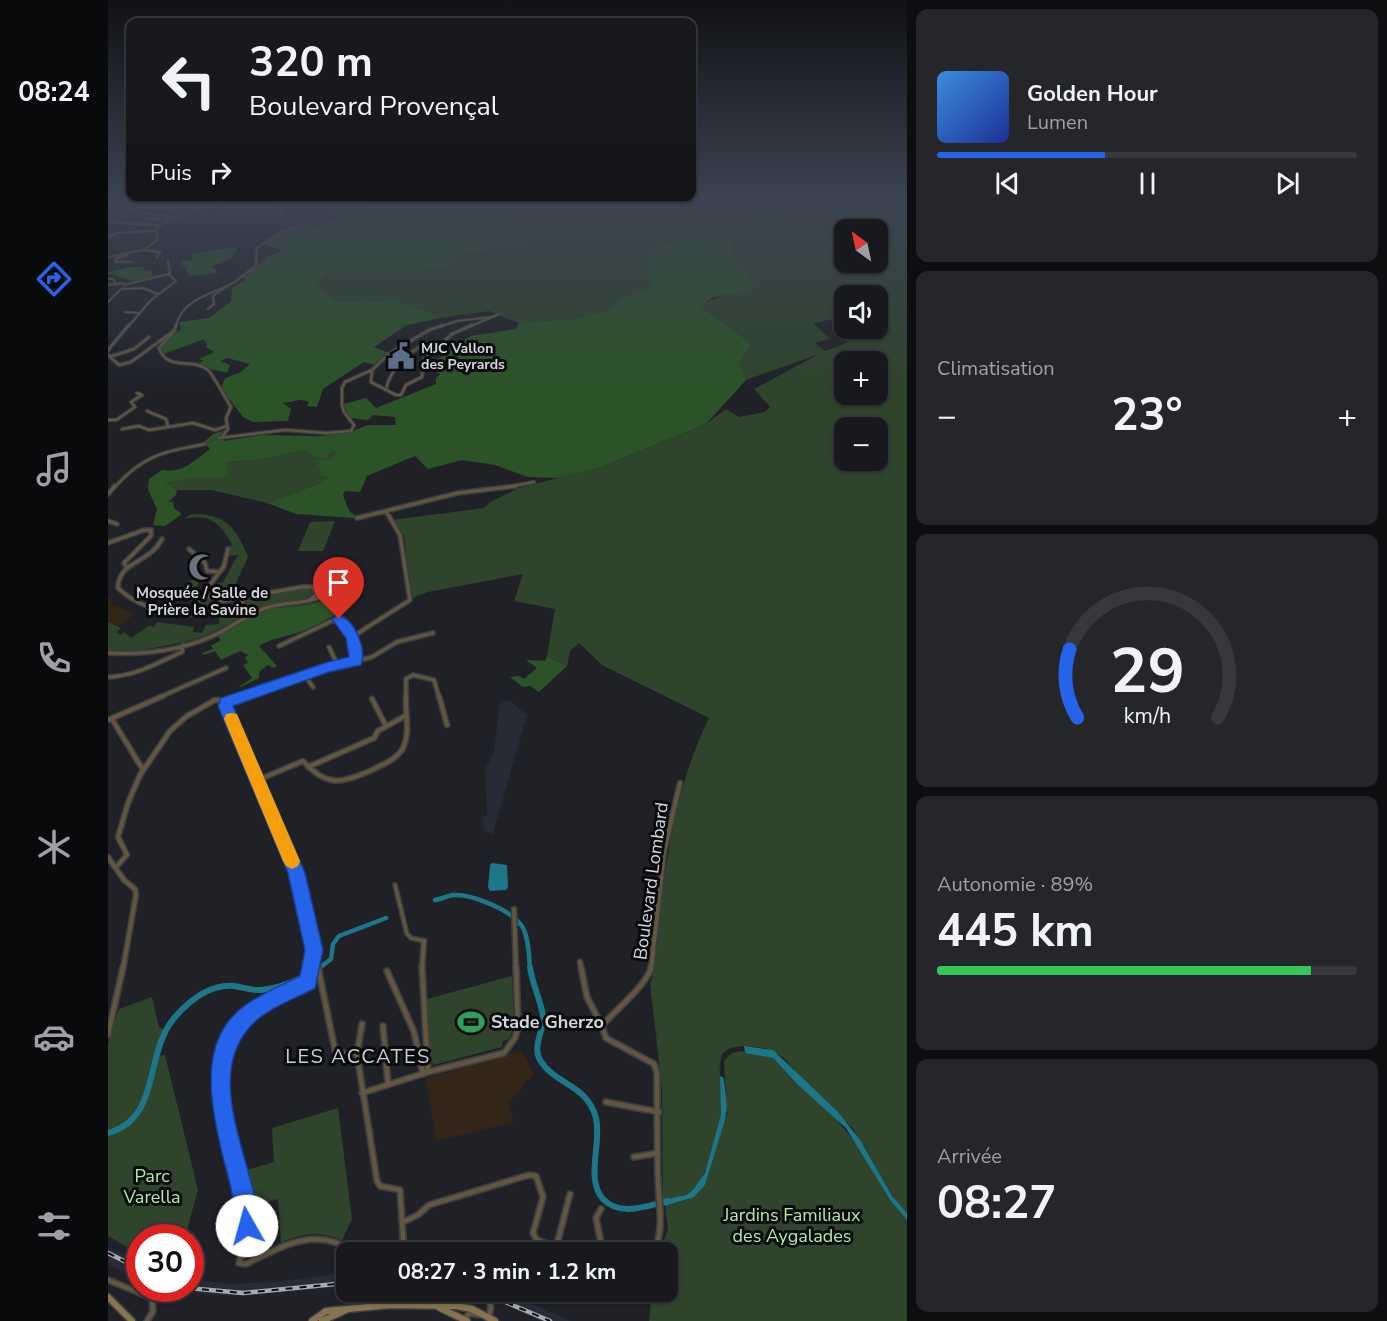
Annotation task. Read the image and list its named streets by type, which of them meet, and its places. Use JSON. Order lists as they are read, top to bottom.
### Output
{
  "streets": {
    "street": ["Boulevard Lombard"]
  },
  "districts": ["LES ACCATES"],
  "parks": ["Parc Varella", "Jardins Familiaux des Aygalades"],
  "places": {
    "public building": ["MJC Vallon des Peyrards"],
    "mosque": ["Mosquée / Salle de Prière la Savine"],
    "sports": ["Stade Gherzo"]
  },
  "north": "top left",
  "page": {
    "tabs": "08:24",
    "turn": ["320 m", "Boulevard Provençal"],
    "song": ["Golden Hour", "Lumen"],
    "then": "Puis",
    "map_buttons": ["+", "−"],
    "tile": [
      "Climatisation",
      ["Autonomie · 89%", "445 km"],
      ["Arrivée", "08:27"]
    ],
    "heat": ["−", "23°", "+"],
    "limit": "30",
    "trip": "08:27 · 3 min · 1.2 km",
    "gauge": ["29", "km/h"]
  }
}
